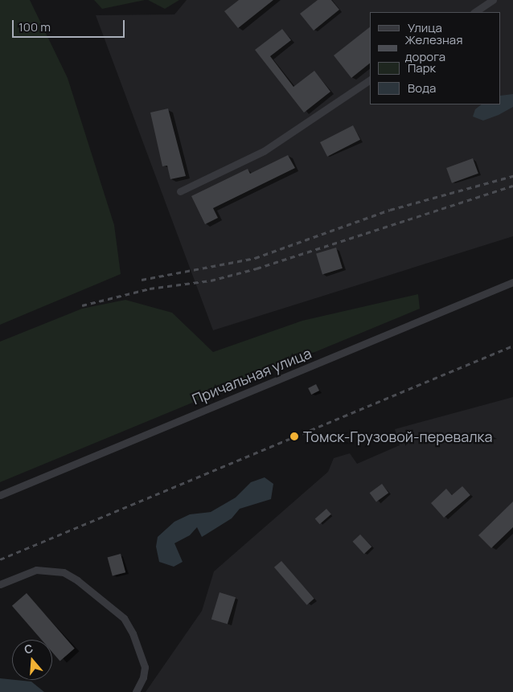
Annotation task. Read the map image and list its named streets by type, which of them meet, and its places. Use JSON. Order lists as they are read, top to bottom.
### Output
{
  "streets": {
    "street": ["Причальная улица"]
  },
  "places": ["Томск-Грузовой-перевалка"],
  "legend": [
    "Улица",
    "Железная дорога",
    "Парк",
    "Вода"
  ],
  "scale_bar": "100 m",
  "north": "top"
}
